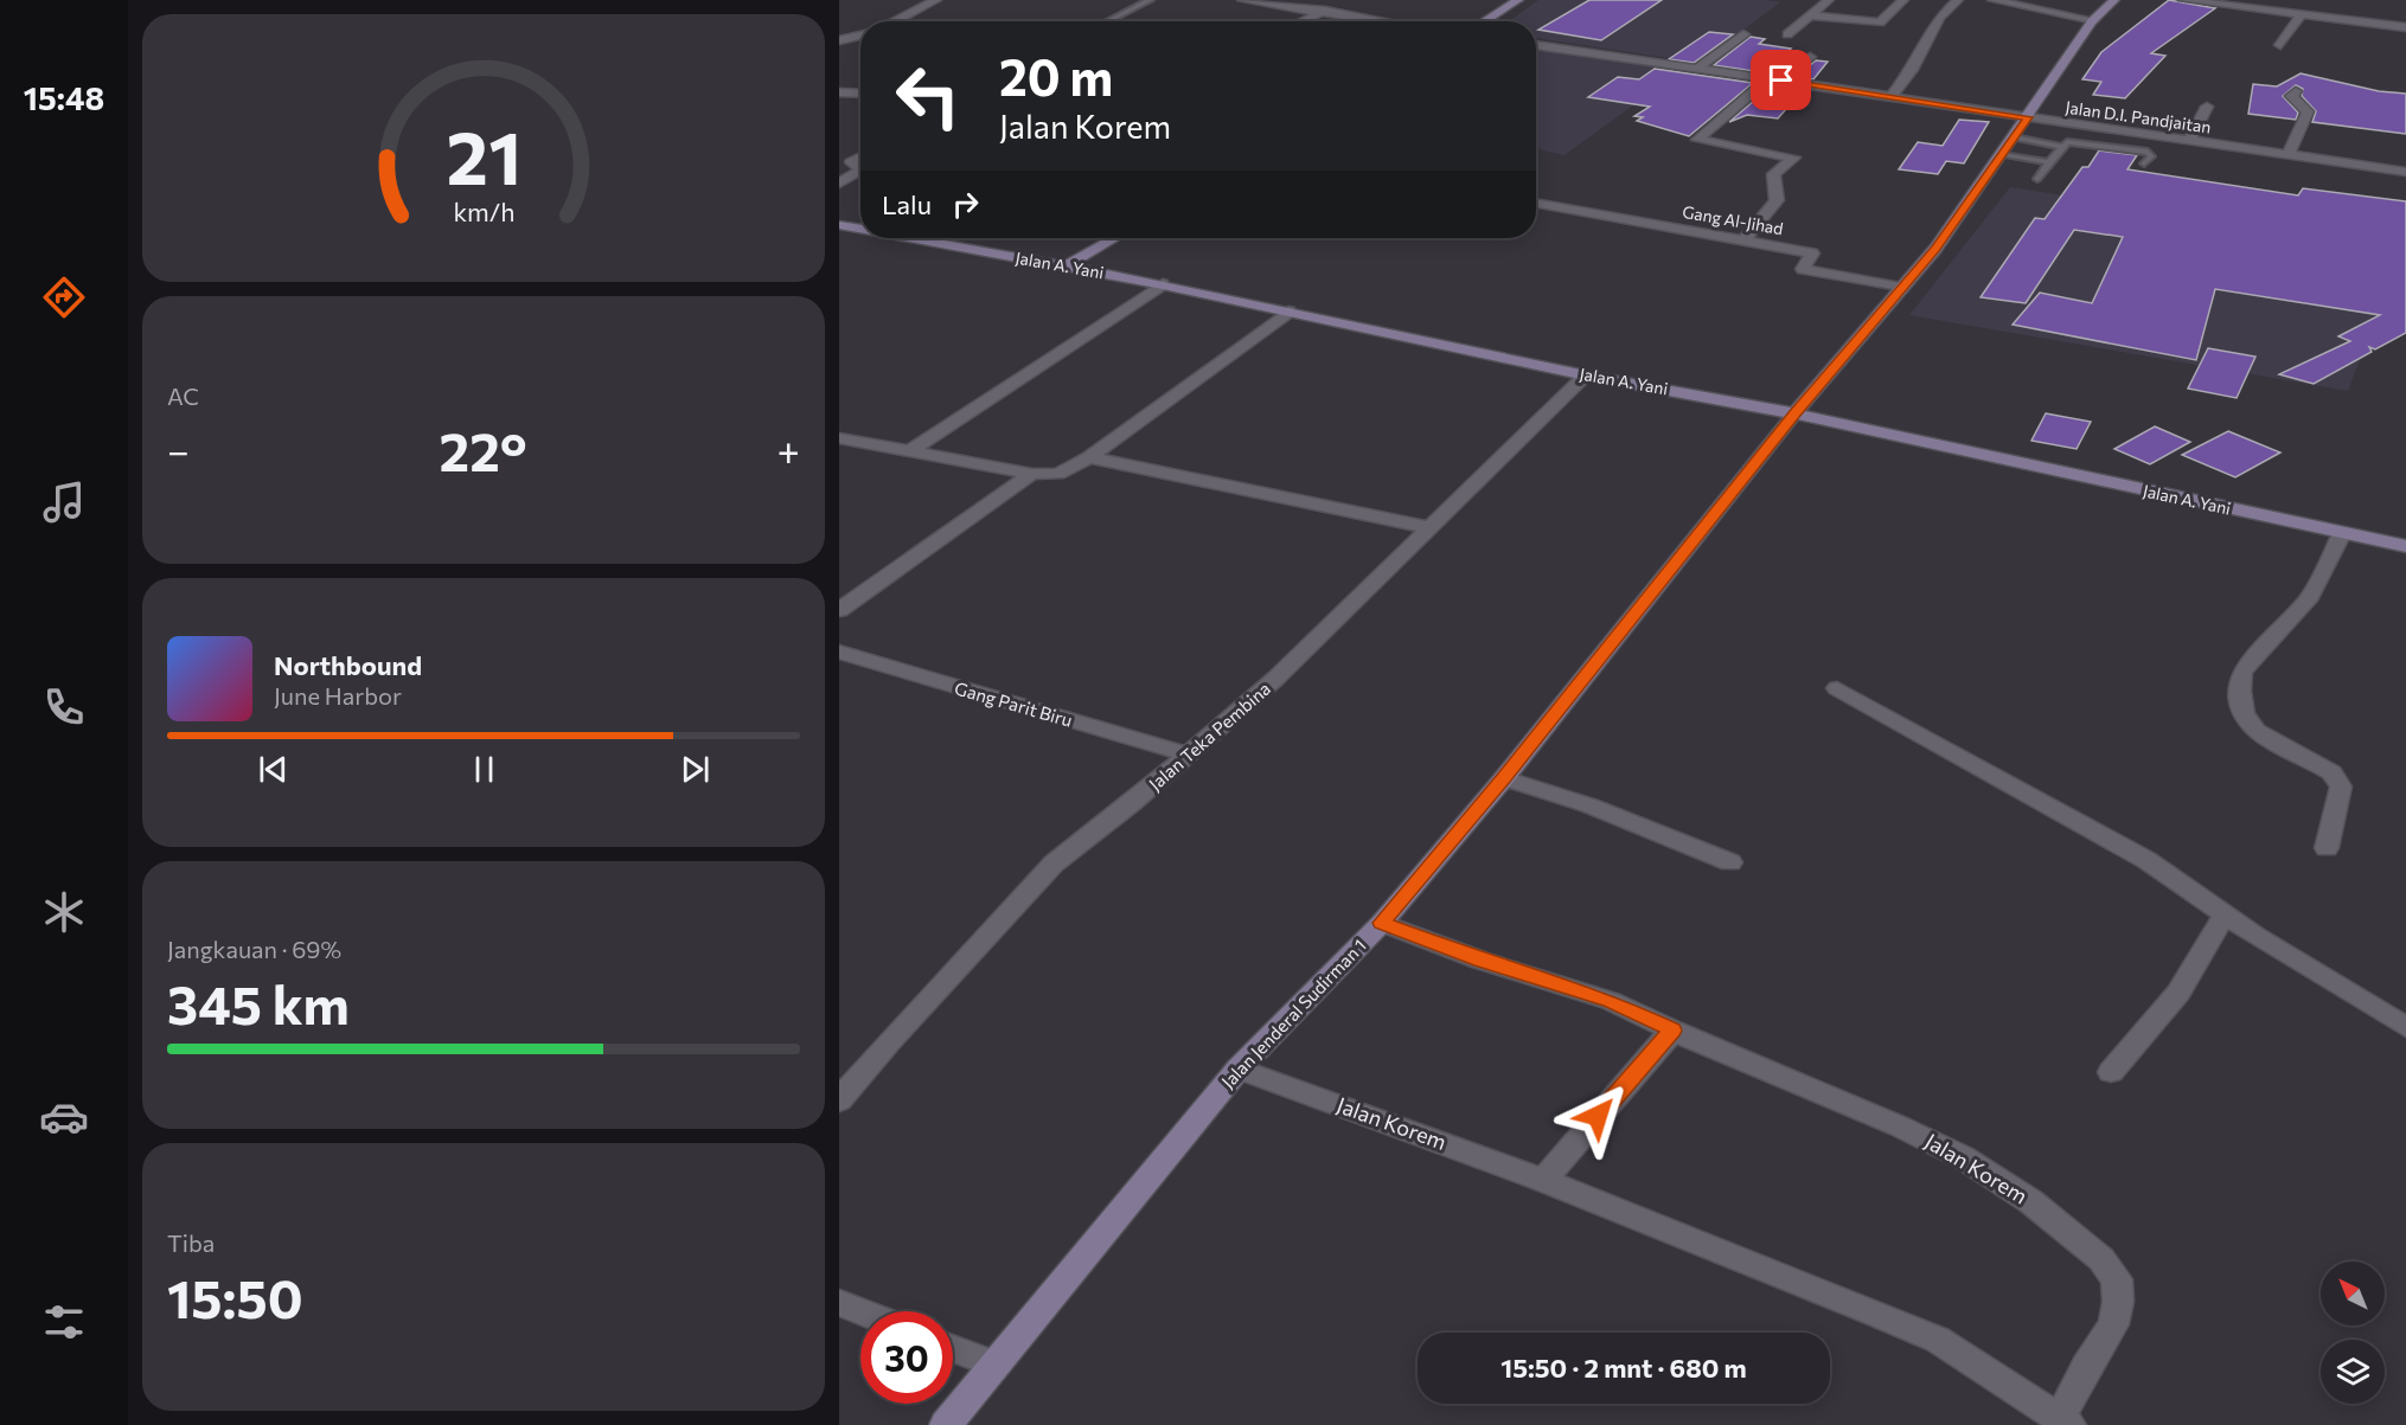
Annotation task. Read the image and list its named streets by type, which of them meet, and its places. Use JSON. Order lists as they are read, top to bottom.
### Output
{
  "streets": {
    "street": [
      "Jalan D.I. Pandjaitan",
      "Gang Al-Jihad",
      "Jalan A. Yani",
      "Gang Parit Biru",
      "Jalan Teka Pembina",
      "Jalan Jenderal Sudirman 1",
      "Jalan Korem"
    ]
  },
  "crossings": [
    ["Jalan D.I. Pandjaitan", "Jalan Jenderal Sudirman 1"],
    ["Gang Al-Jihad", "Jalan Jenderal Sudirman 1"],
    ["Jalan A. Yani", "Jalan Teka Pembina"],
    ["Jalan A. Yani", "Jalan Jenderal Sudirman 1"],
    ["Gang Parit Biru", "Jalan Teka Pembina"],
    ["Jalan Jenderal Sudirman 1", "Jalan Korem"]
  ],
  "north": "top left",
  "page": {
    "tabs": "15:48",
    "turn": ["20 m", "Jalan Korem"],
    "then": "Lalu",
    "tile": [
      "AC",
      ["Jangkauan · 69%", "345 km"],
      ["Tiba", "15:50"]
    ],
    "heat": ["−", "22°", "+"],
    "song": ["Northbound", "June Harbor"],
    "limit": "30",
    "trip": "15:50 · 2 mnt · 680 m",
    "gauge": ["21", "km/h"]
  }
}
